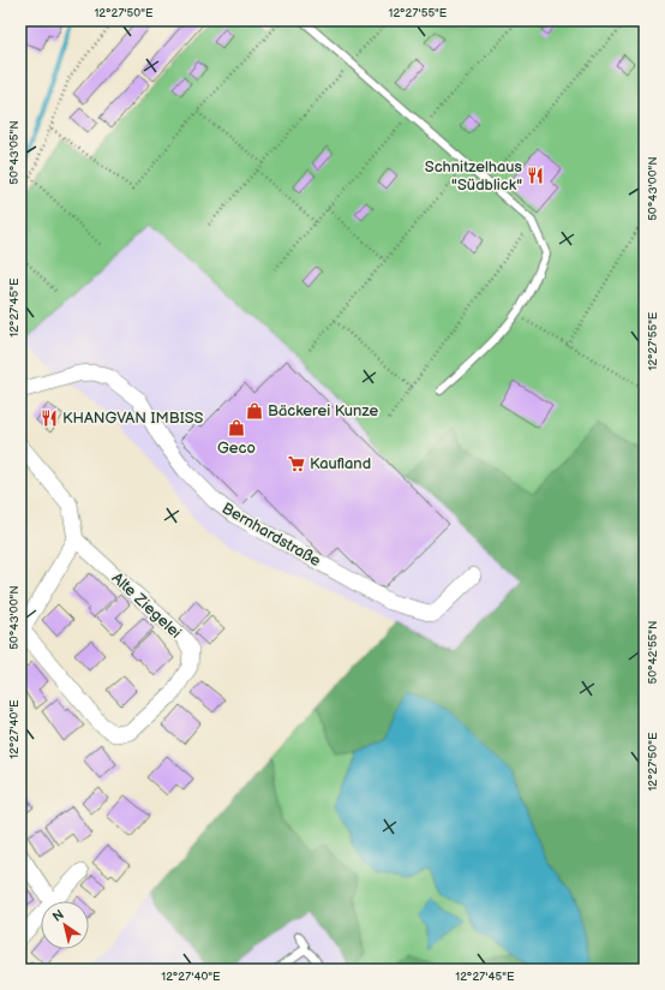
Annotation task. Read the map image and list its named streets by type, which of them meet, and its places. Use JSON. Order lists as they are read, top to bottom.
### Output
{
  "streets": {
    "street": ["Bernhardstraße", "Alte Ziegelei"]
  },
  "places": {
    "restaurant": ["Schnitzelhaus \"Südblick\"", "KHANGVAN IMBISS"],
    "shop": ["Bäckerei Kunze", "Geco"],
    "supermarket": ["Kaufland"]
  },
  "north": "top left",
  "coordinates": [
    "12°27'50\"E",
    "12°27'55\"E",
    "50°43'05\"N",
    "50°43'00\"N",
    "12°27'45\"E",
    "50°42'55\"N",
    "12°27'40\"E"
  ]
}
